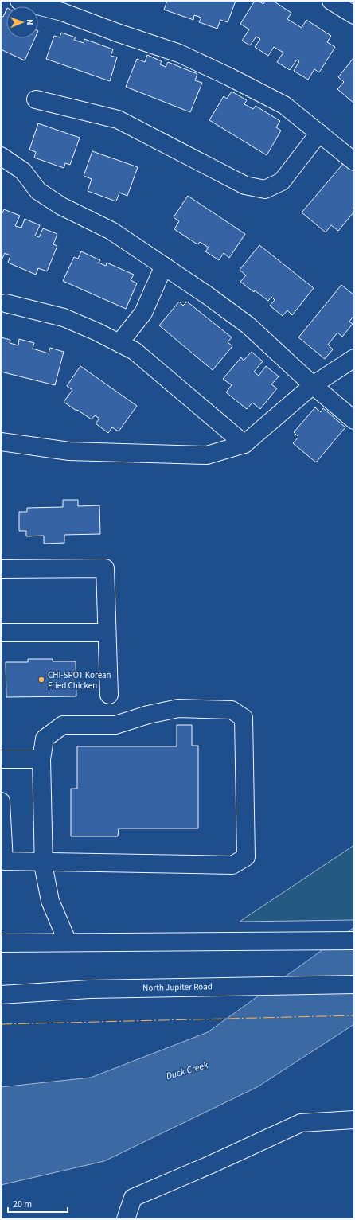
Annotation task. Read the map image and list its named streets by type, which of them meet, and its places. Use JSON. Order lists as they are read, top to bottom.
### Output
{
  "streets": {
    "main road": ["North Jupiter Road"]
  },
  "water": ["Duck Creek"],
  "places": ["CHI-SPOT Korean Fried Chicken"],
  "scale_bar": "20 m",
  "north": "right"
}
